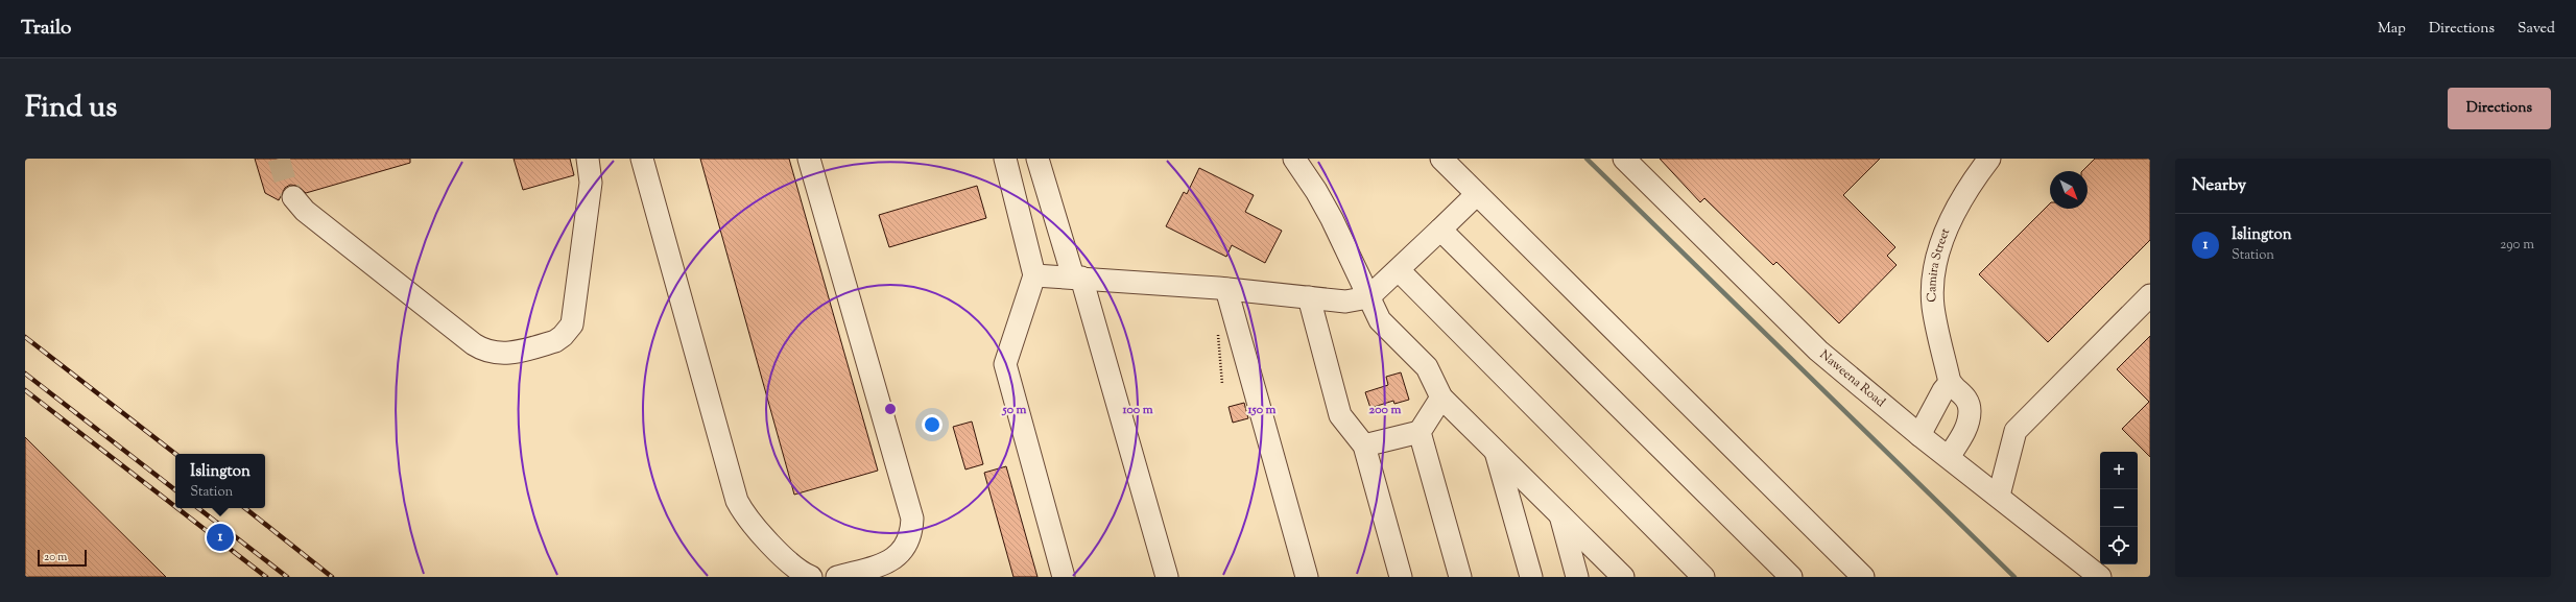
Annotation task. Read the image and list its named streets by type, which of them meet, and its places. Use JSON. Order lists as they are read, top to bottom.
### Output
{
  "streets": {
    "street": ["Camira Street", "Naweena Road"]
  },
  "scale_bar": "20 m",
  "north": "bottom right",
  "page": {
    "header": "Trailo",
    "nav": ["Map", "Directions", "Saved"],
    "title": "Find us",
    "buttons": "Directions",
    "heading": "Nearby",
    "list": [
      {
        "mark": "1",
        "name": "Islington",
        "note": "Station",
        "value": "290 m"
      }
    ],
    "map_buttons": ["+", "−"],
    "popup": ["Islington", "Station"],
    "pins": "1",
    "scale": "20 m"
  },
  "rings": [
    "50 m",
    "100 m",
    "150 m",
    "200 m"
  ]
}
